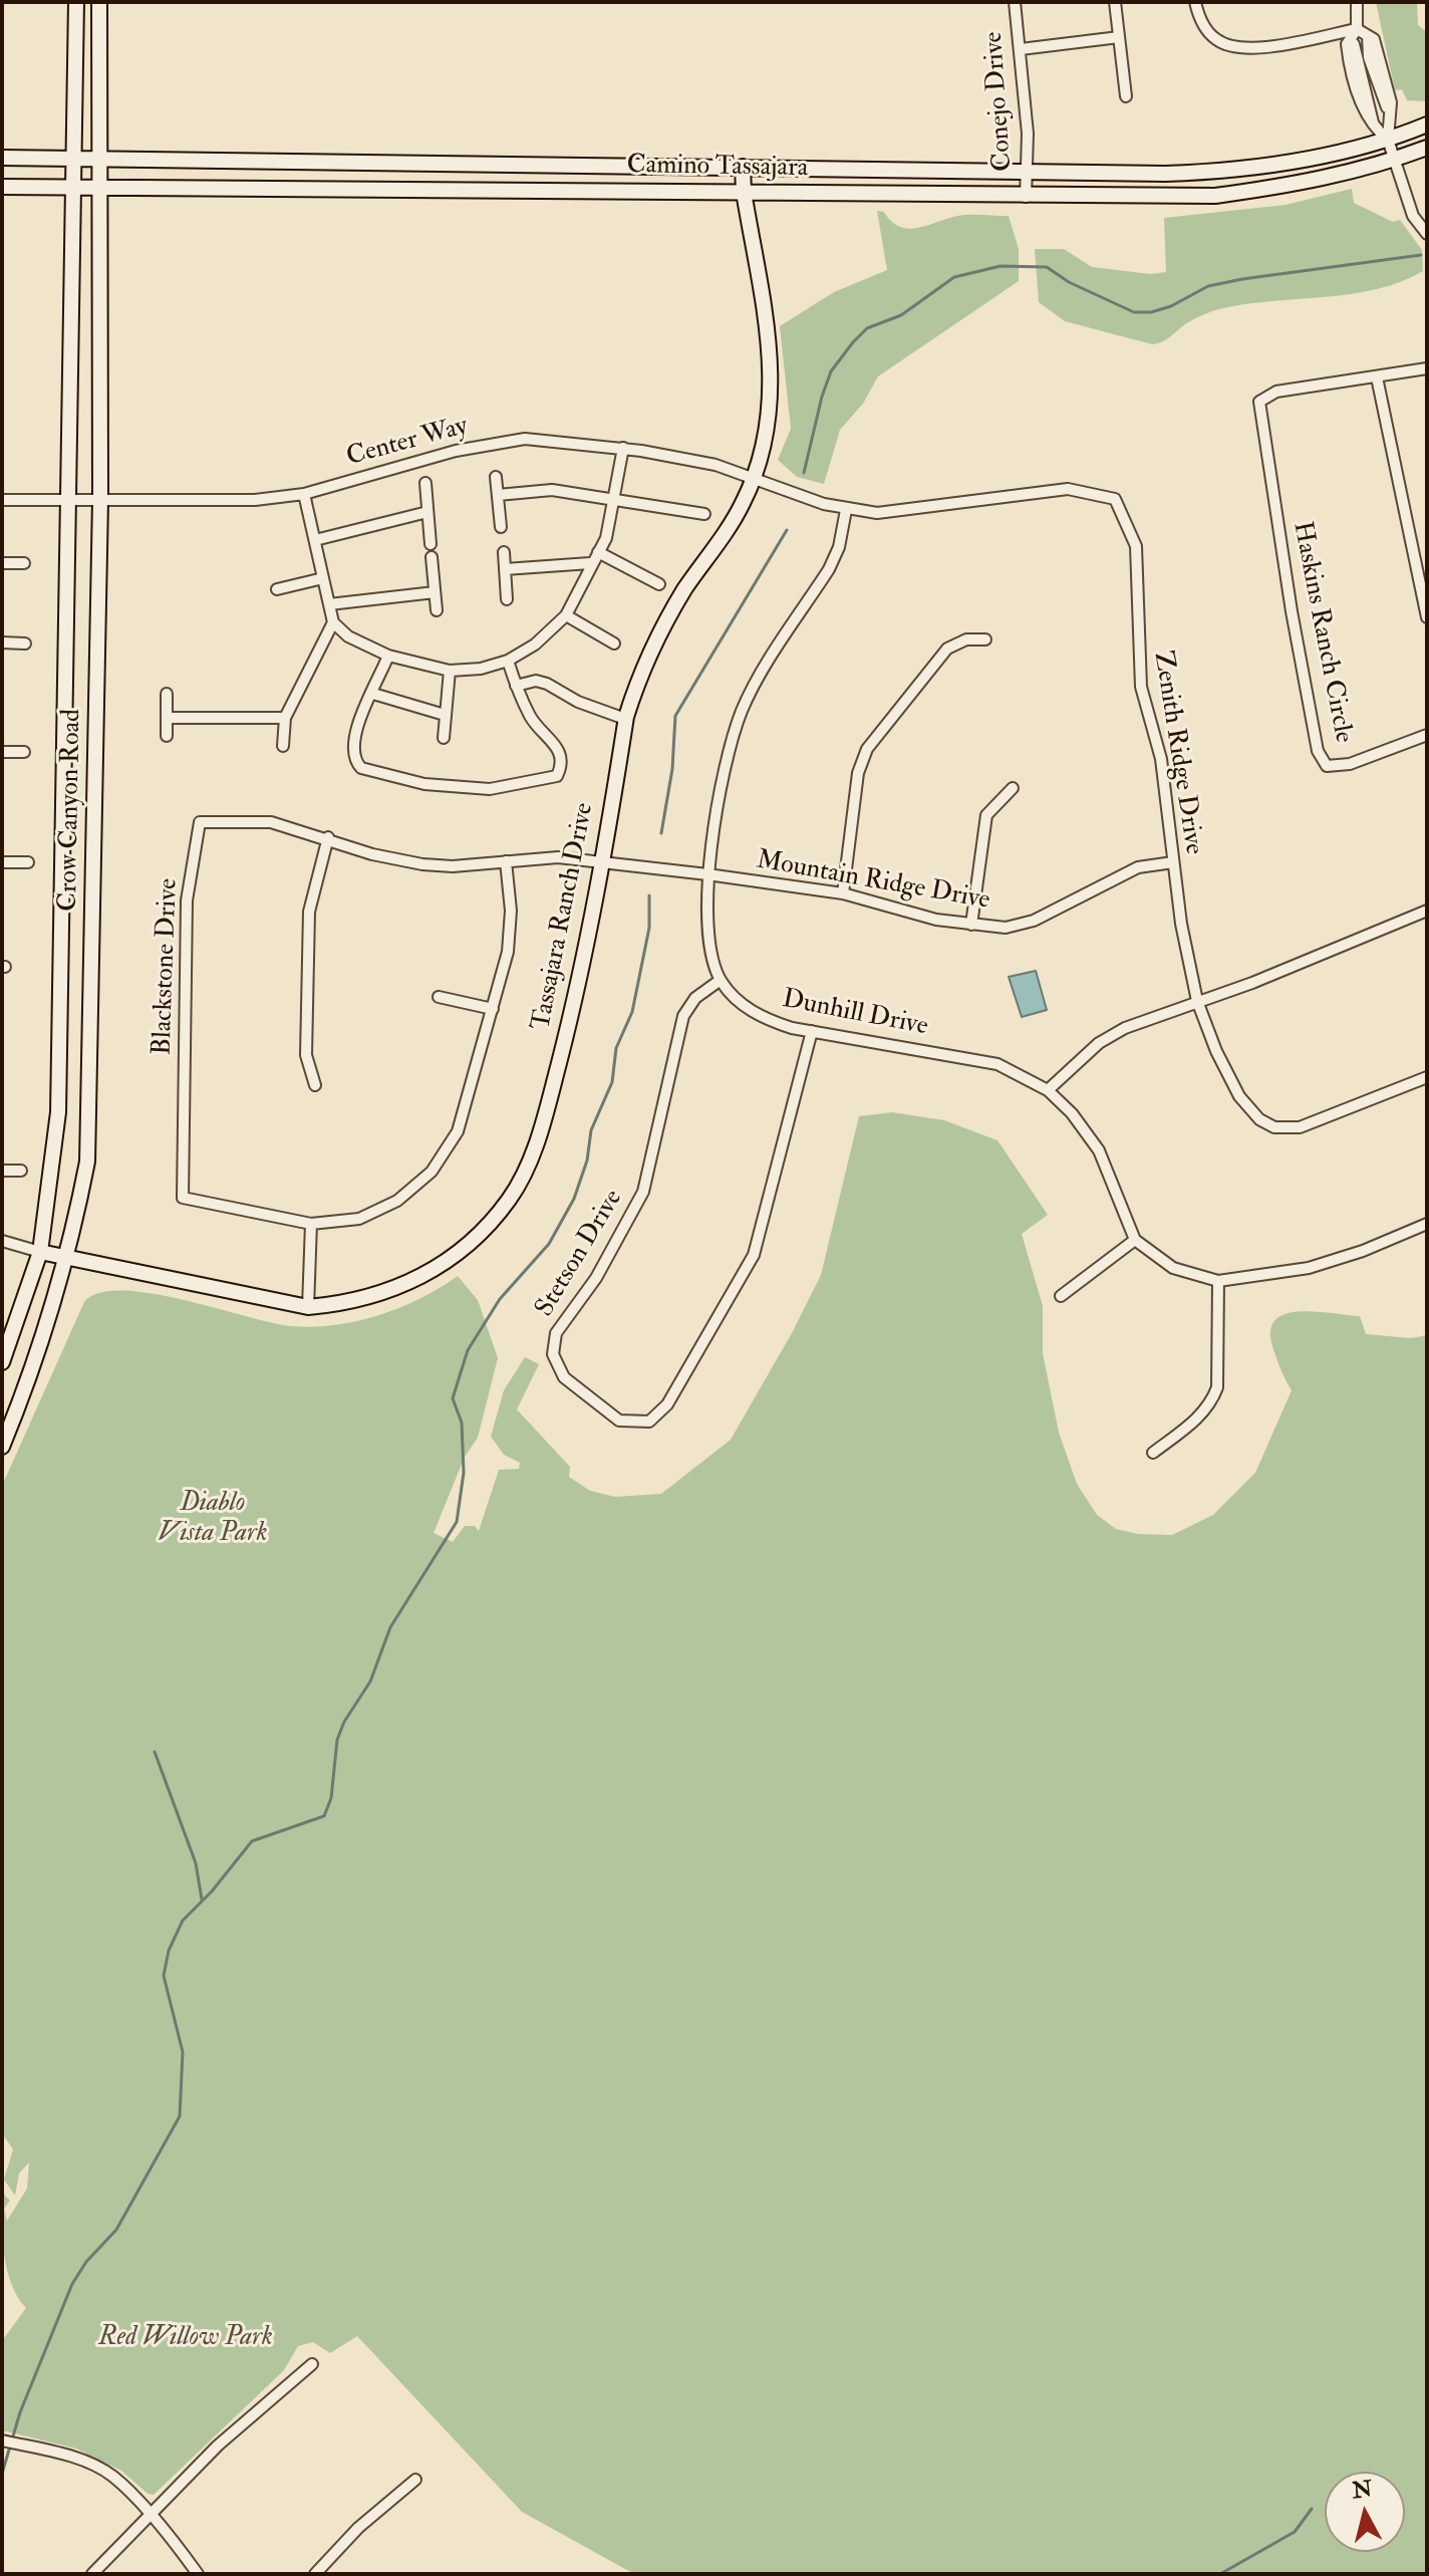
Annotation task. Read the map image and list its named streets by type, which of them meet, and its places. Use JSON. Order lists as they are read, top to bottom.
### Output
{
  "streets": {
    "main road": ["Camino Tassajara", "Crow Canyon Road", "Tassajara Ranch Drive"],
    "street": [
      "Conejo Drive",
      "Center Way",
      "Haskins Ranch Circle",
      "Zenith Ridge Drive",
      "Mountain Ridge Drive",
      "Blackstone Drive",
      "Dunhill Drive",
      "Stetson Drive"
    ]
  },
  "crossings": [
    ["Conejo Drive", "Camino Tassajara"],
    ["Camino Tassajara", "Crow Canyon Road"],
    ["Camino Tassajara", "Tassajara Ranch Drive"],
    ["Center Way", "Zenith Ridge Drive"],
    ["Center Way", "Crow Canyon Road"],
    ["Center Way", "Tassajara Ranch Drive"],
    ["Zenith Ridge Drive", "Mountain Ridge Drive"],
    ["Zenith Ridge Drive", "Tassajara Ranch Drive"],
    ["Zenith Ridge Drive", "Dunhill Drive"],
    ["Crow Canyon Road", "Tassajara Ranch Drive"],
    ["Mountain Ridge Drive", "Tassajara Ranch Drive"],
    ["Mountain Ridge Drive", "Blackstone Drive"],
    ["Mountain Ridge Drive", "Dunhill Drive"],
    ["Tassajara Ranch Drive", "Blackstone Drive"],
    ["Dunhill Drive", "Stetson Drive"]
  ],
  "parks": ["Diablo Vista Park", "Red Willow Park"],
  "north": "top"
}
